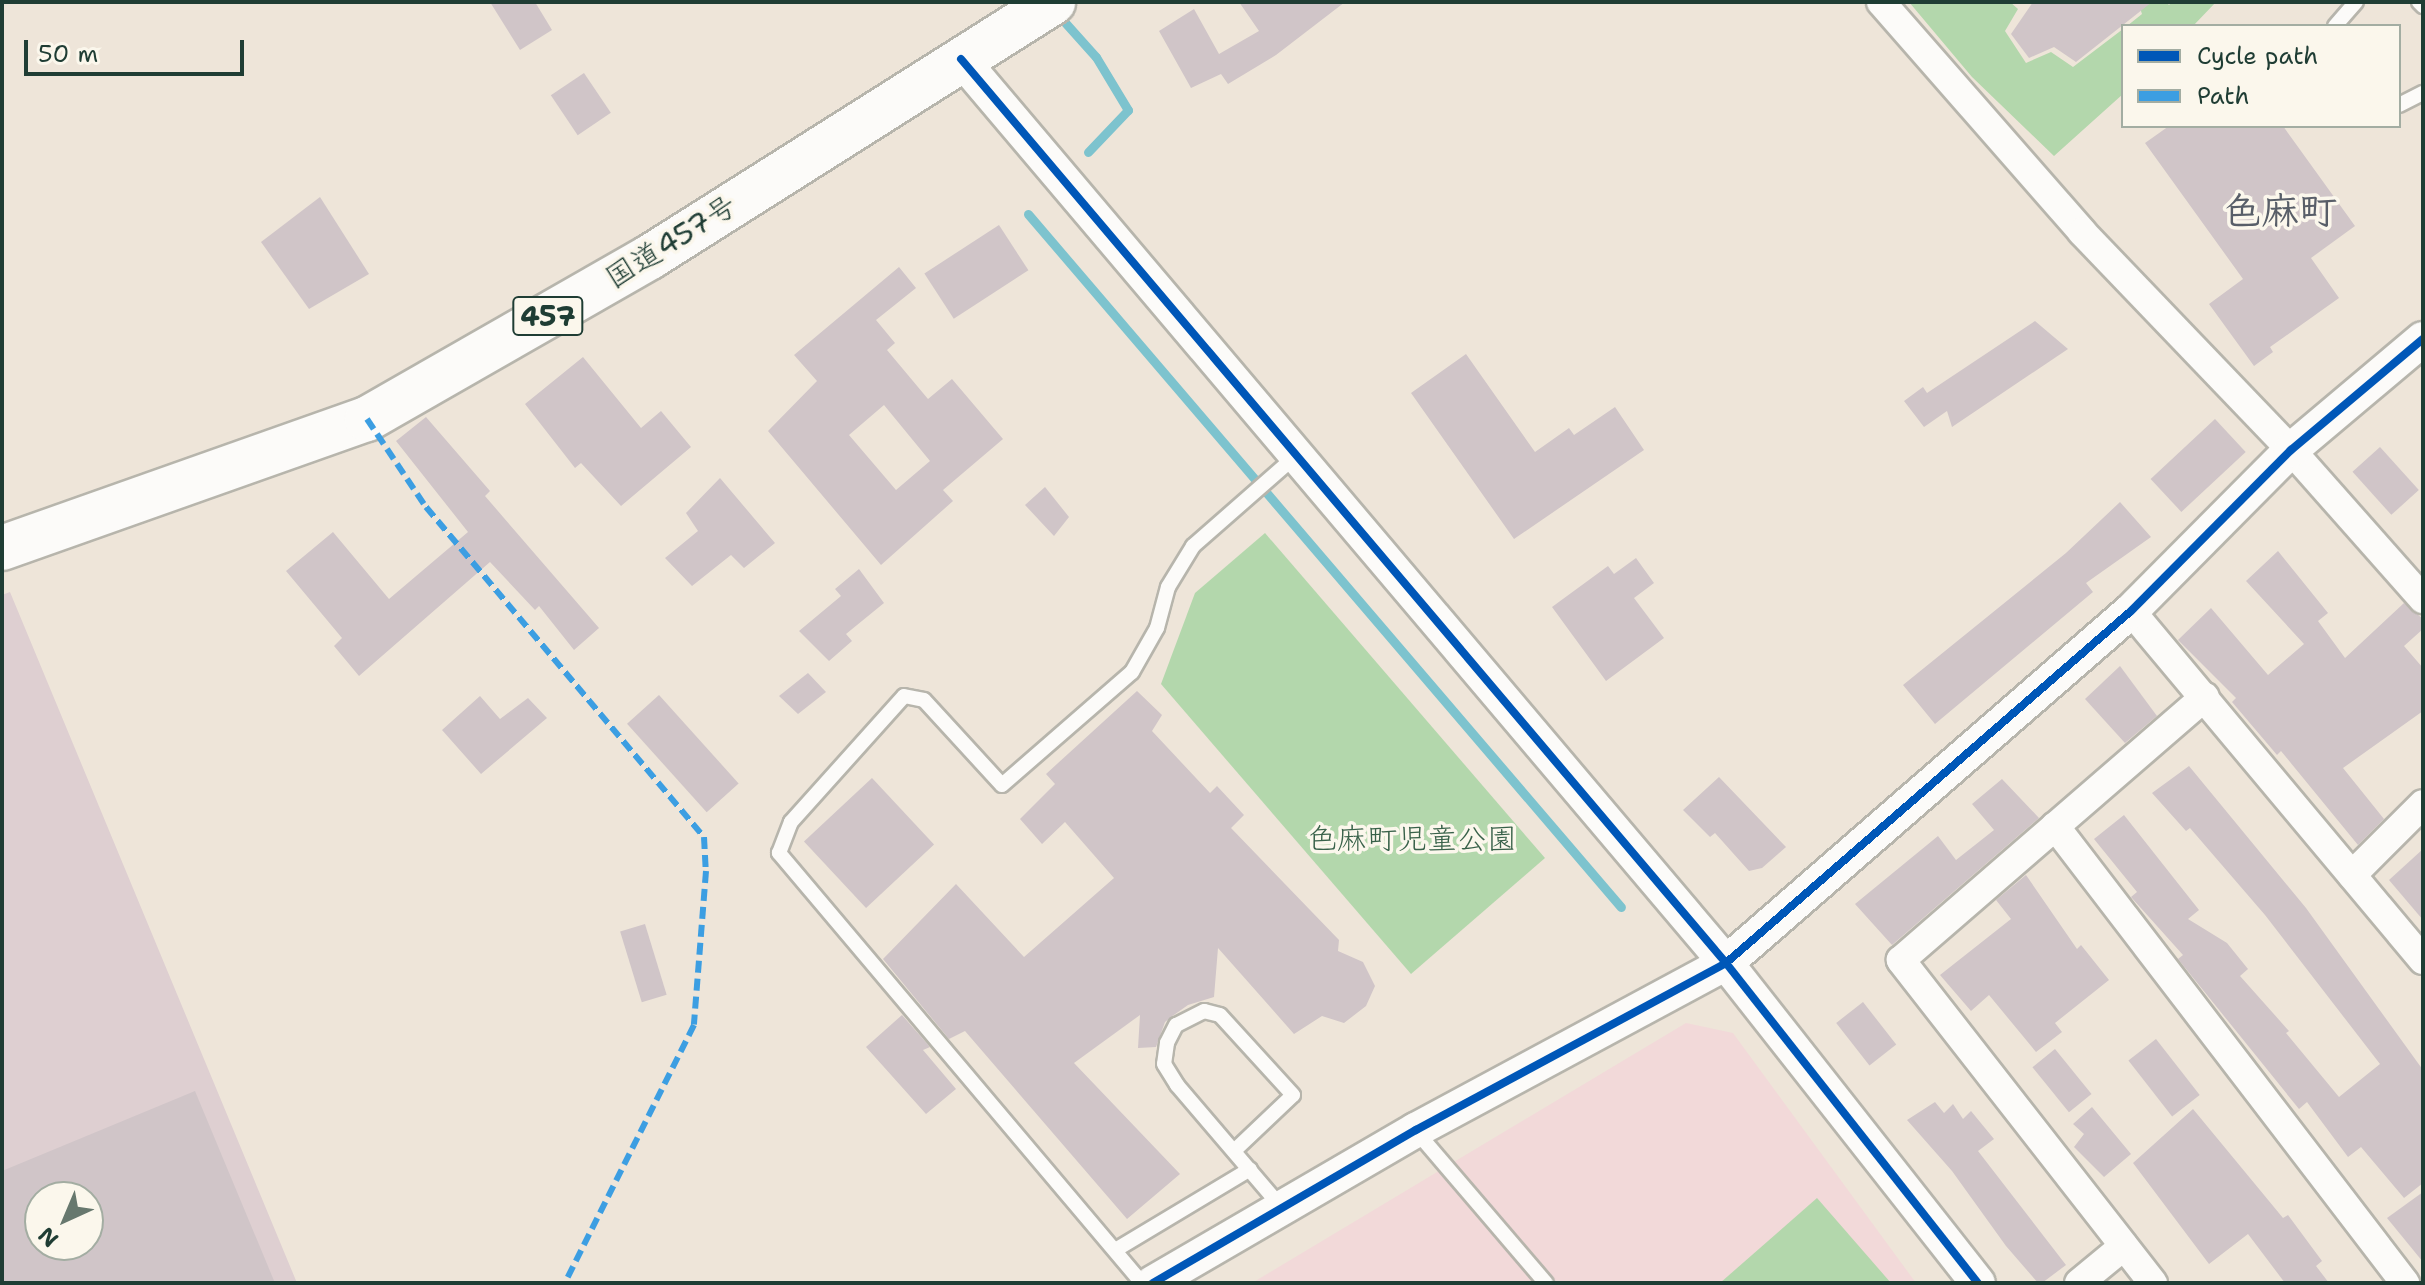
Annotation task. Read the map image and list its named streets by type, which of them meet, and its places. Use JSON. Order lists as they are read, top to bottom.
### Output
{
  "streets": {
    "highway": ["国道457号", "457"]
  },
  "districts": ["色麻町"],
  "parks": ["色麻町児童公園"],
  "legend": ["Cycle path", "Path"],
  "scale_bar": "50 m",
  "north": "bottom left"
}
